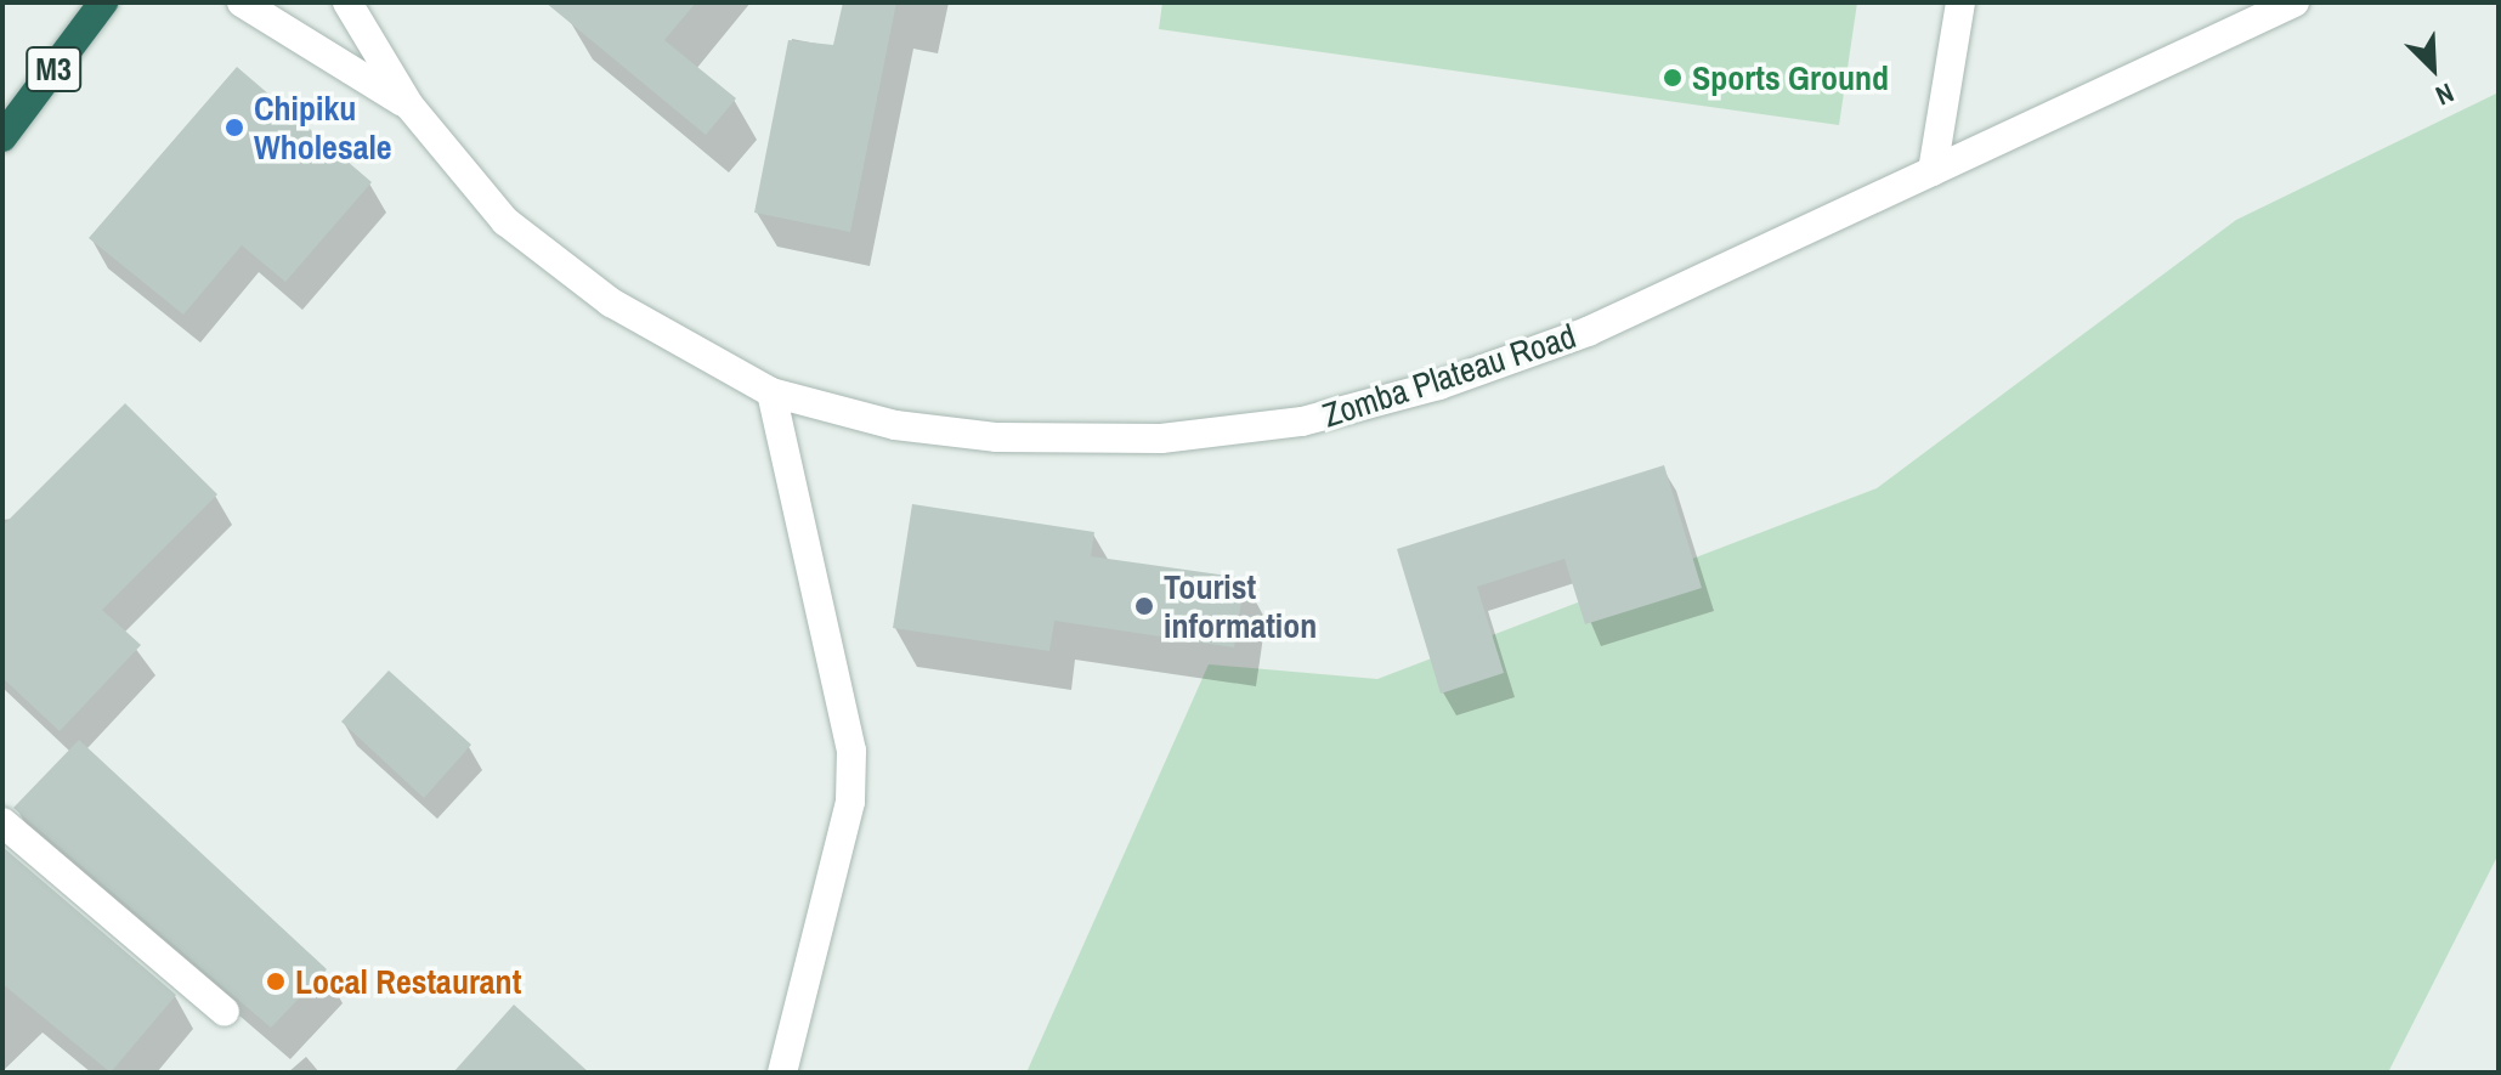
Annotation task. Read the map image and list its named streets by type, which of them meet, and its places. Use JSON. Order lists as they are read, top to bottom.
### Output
{
  "streets": {
    "highway": ["M3"],
    "street": ["Zomba Plateau Road"]
  },
  "places": [
    "Sports Ground",
    "Chipiku Wholesale",
    "Tourist information",
    "Local Restaurant"
  ],
  "north": "bottom right"
}
